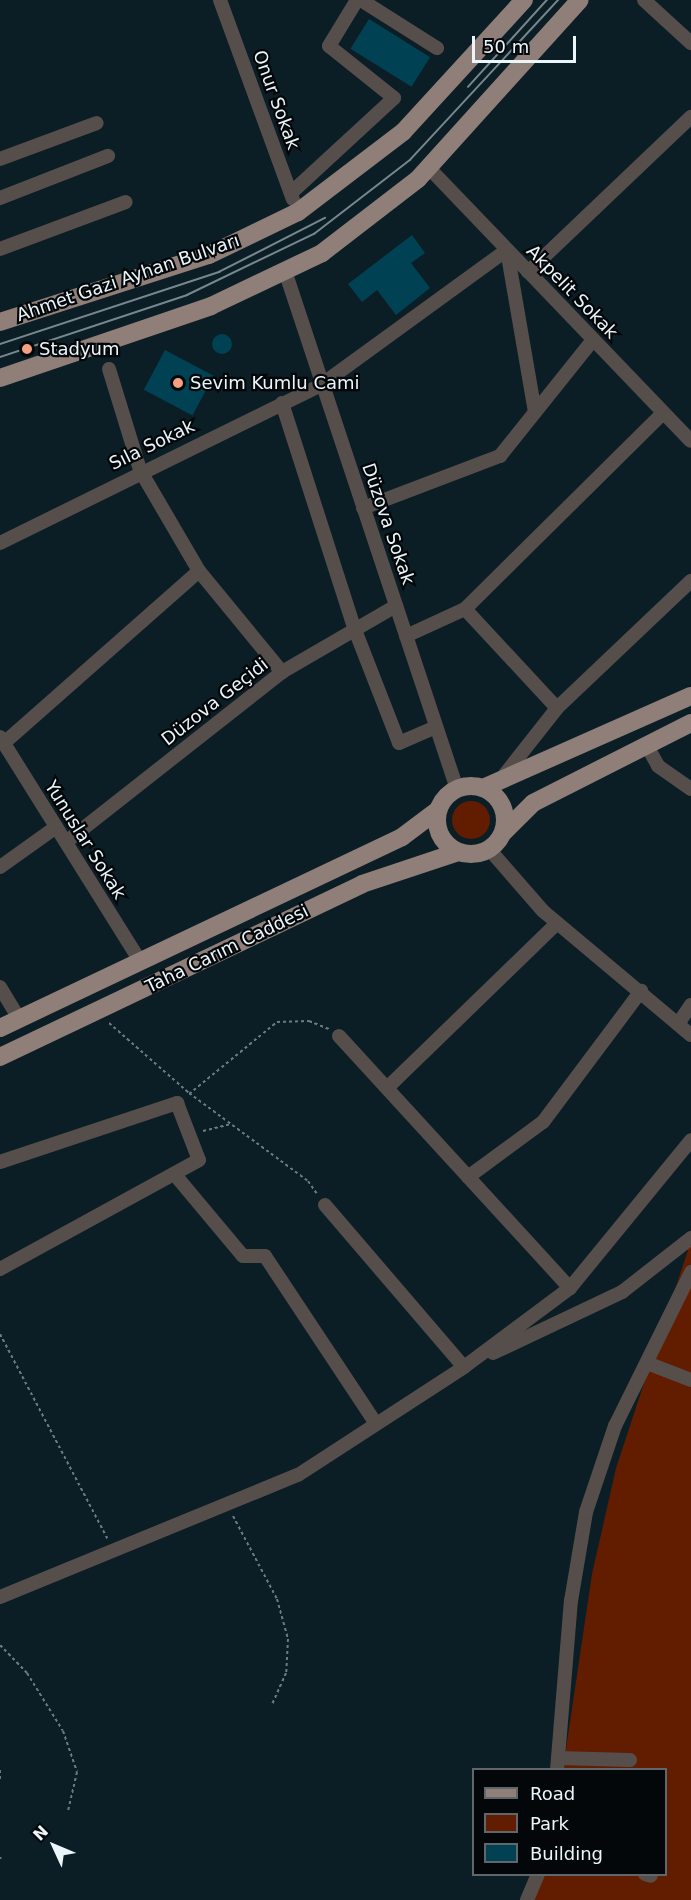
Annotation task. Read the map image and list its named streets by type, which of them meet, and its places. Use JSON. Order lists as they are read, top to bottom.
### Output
{
  "streets": {
    "main road": ["Ahmet Gazi Ayhan Bulvarı", "Taha Carım Caddesi"],
    "street": [
      "Onur Sokak",
      "Akpelit Sokak",
      "Sıla Sokak",
      "Düzova Sokak",
      "Düzova Geçidi",
      "Yunuslar Sokak"
    ]
  },
  "crossings": [
    ["Onur Sokak", "Ahmet Gazi Ayhan Bulvarı"],
    ["Akpelit Sokak", "Sıla Sokak"],
    ["Sıla Sokak", "Düzova Sokak"],
    ["Düzova Sokak", "Düzova Geçidi"],
    ["Düzova Sokak", "Taha Carım Caddesi"],
    ["Düzova Geçidi", "Yunuslar Sokak"],
    ["Yunuslar Sokak", "Taha Carım Caddesi"]
  ],
  "places": ["Stadyum", "Sevim Kumlu Cami"],
  "legend": ["Road", "Park", "Building"],
  "scale_bar": "50 m",
  "north": "top left"
}
